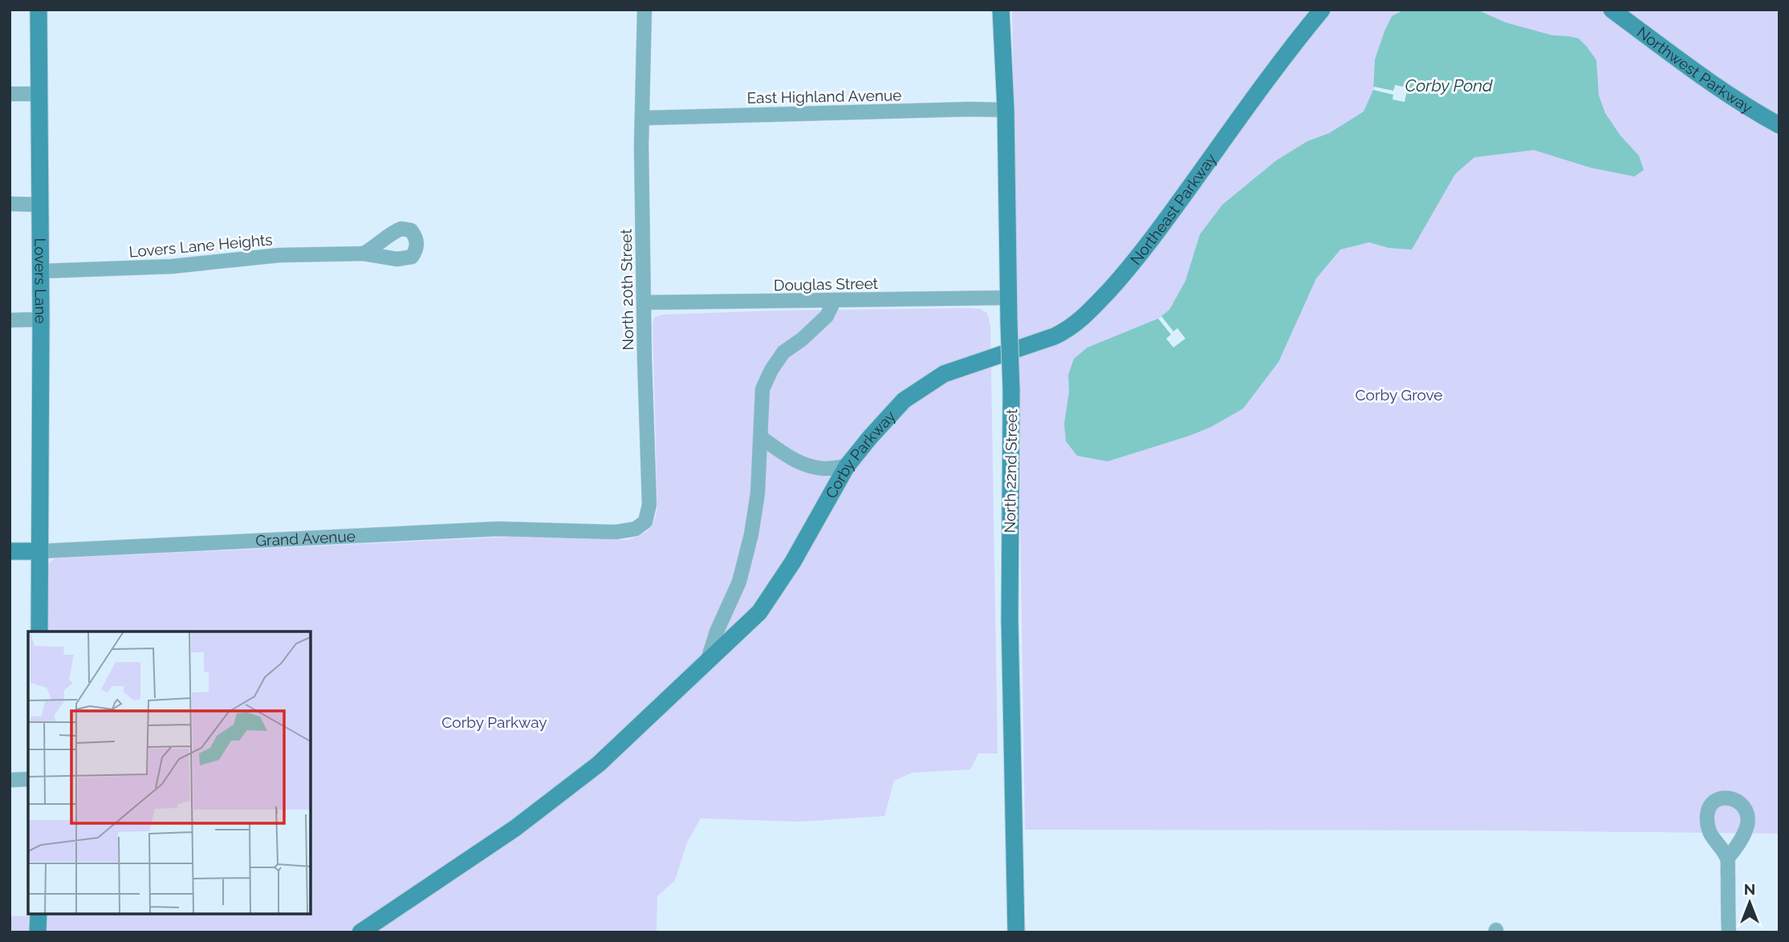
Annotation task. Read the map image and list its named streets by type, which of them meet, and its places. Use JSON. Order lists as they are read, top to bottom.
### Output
{
  "streets": {
    "street": [
      "Northwest Parkway",
      "East Highland Avenue",
      "Northeast Parkway",
      "Lovers Lane Heights",
      "Lovers Lane",
      "Douglas Street",
      "North 20th Street",
      "Corby Parkway",
      "North 22nd Street",
      "Grand Avenue"
    ]
  },
  "crossings": [
    ["East Highland Avenue", "North 20th Street"],
    ["East Highland Avenue", "North 22nd Street"],
    ["Northeast Parkway", "Corby Parkway"],
    ["Lovers Lane Heights", "Lovers Lane"],
    ["Lovers Lane", "Grand Avenue"],
    ["Douglas Street", "North 20th Street"],
    ["Douglas Street", "North 22nd Street"],
    ["North 20th Street", "Grand Avenue"]
  ],
  "water": ["Corby Pond"],
  "parks": ["Corby Grove", "Corby Parkway"],
  "north": "top"
}
